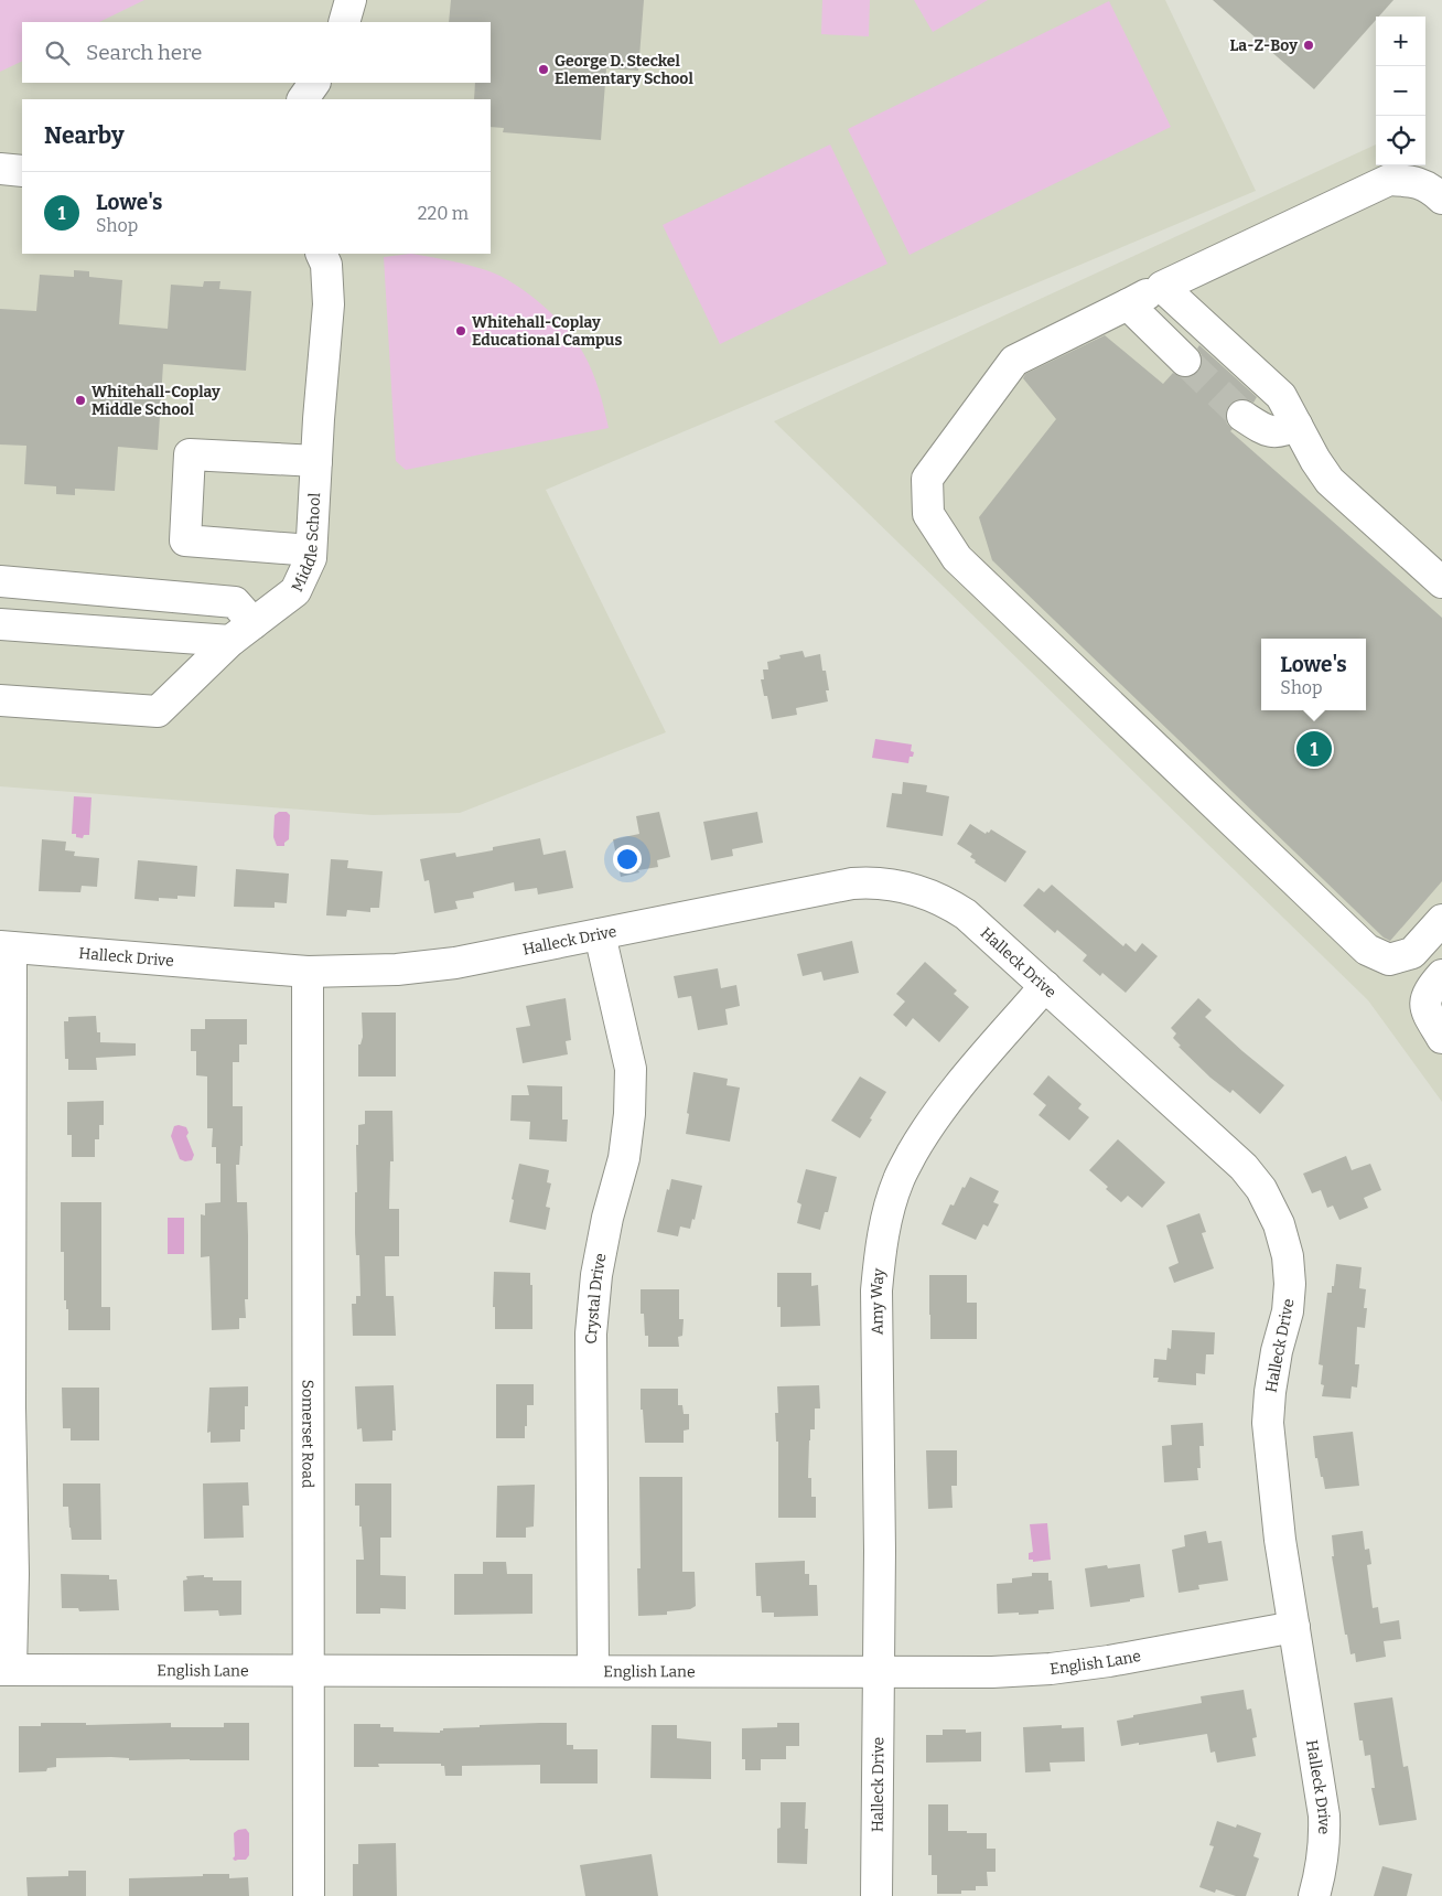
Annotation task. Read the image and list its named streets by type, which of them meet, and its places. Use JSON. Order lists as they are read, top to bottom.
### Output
{
  "streets": {
    "street": [
      "Middle School",
      "Halleck Drive",
      "Crystal Drive",
      "Amy Way",
      "Somerset Road",
      "English Lane"
    ]
  },
  "crossings": [
    ["Halleck Drive", "Crystal Drive"],
    ["Halleck Drive", "Amy Way"],
    ["Halleck Drive", "Somerset Road"],
    ["Halleck Drive", "English Lane"],
    ["Crystal Drive", "English Lane"],
    ["Amy Way", "English Lane"],
    ["Somerset Road", "English Lane"]
  ],
  "places": [
    "La-Z-Boy",
    "George D. Steckel Elementary School",
    "Whitehall-Coplay Educational Campus",
    "Whitehall-Coplay Middle School"
  ],
  "page": {
    "map_buttons": ["+", "−"],
    "search": "Search here",
    "heading": "Nearby",
    "list": [
      {
        "mark": "1",
        "name": "Lowe's",
        "note": "Shop",
        "value": "220 m"
      }
    ],
    "popup": ["Lowe's", "Shop"],
    "pins": "1"
  }
}
